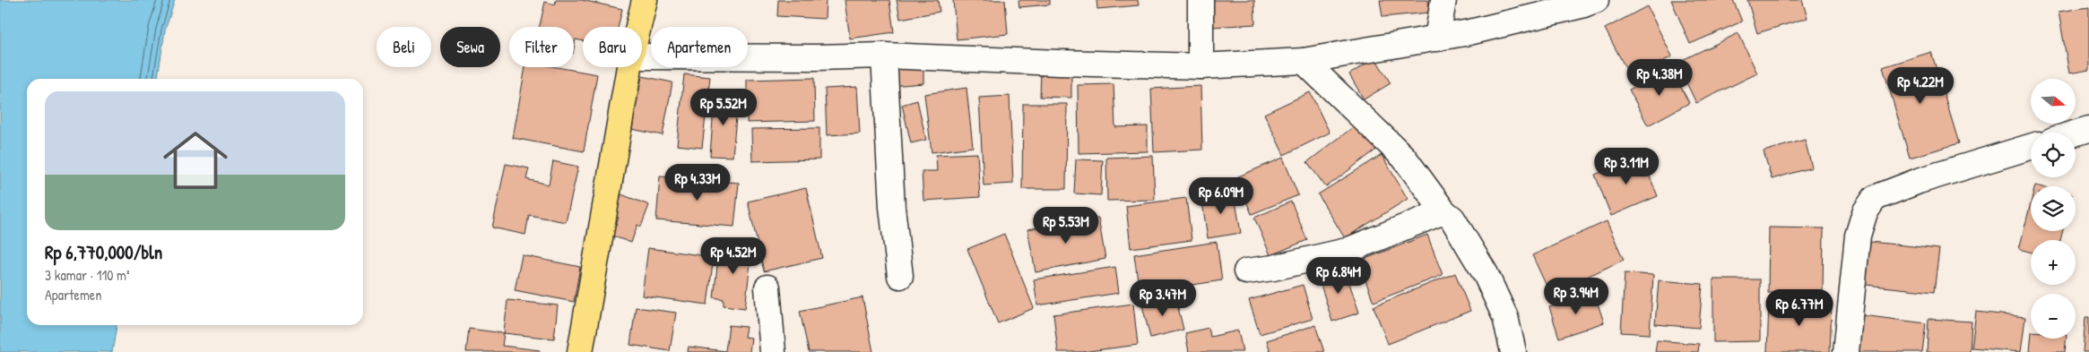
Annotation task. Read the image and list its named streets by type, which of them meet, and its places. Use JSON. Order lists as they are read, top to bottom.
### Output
{
  "north": "right",
  "page": {
    "chip": [
      "Beli",
      "Sewa",
      "Filter",
      "Baru",
      "Apartemen"
    ],
    "price": [
      "Rp 4.38M",
      "Rp 4.22M",
      "Rp 5.52M",
      "Rp 3.11M",
      "Rp 4.33M",
      "Rp 6.09M",
      "Rp 5.53M",
      "Rp 4.52M",
      "Rp 6.84M",
      "Rp 3.94M",
      "Rp 3.47M",
      "Rp 6.77M"
    ],
    "map_buttons": ["+", "−"],
    "list": [
      {
        "name": "Rp 6,770,000/bln",
        "note": "3 kamar · 110 m² · Apartemen"
      }
    ]
  }
}
